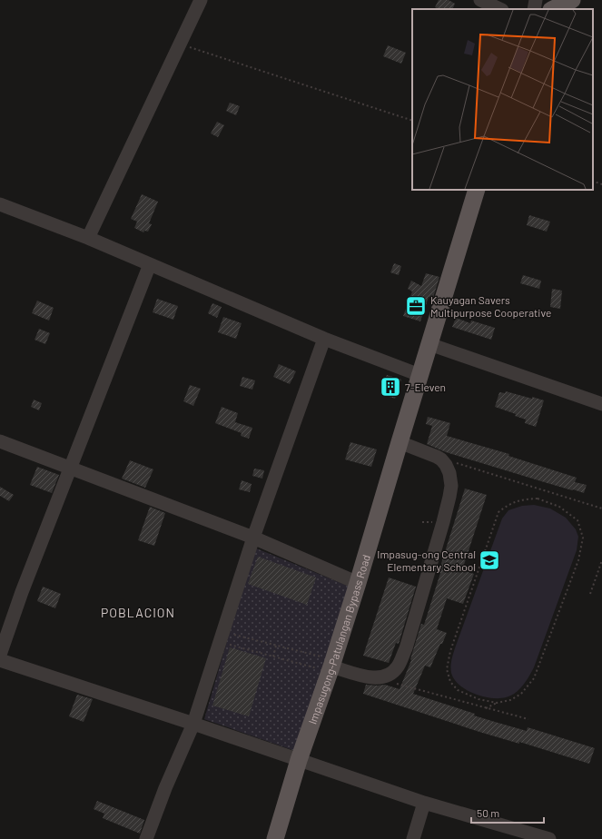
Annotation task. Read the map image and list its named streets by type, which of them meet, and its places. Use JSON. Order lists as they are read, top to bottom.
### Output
{
  "streets": {
    "main road": ["Impasugong-Patulangan Bypass Road"]
  },
  "districts": ["POBLACION"],
  "places": {
    "office": ["Kauyagan Savers Multipurpose Cooperative"],
    "building": ["7-Eleven"],
    "school or university": ["Impasug-ong Central Elementary School"]
  },
  "scale_bar": "50 m"
}
